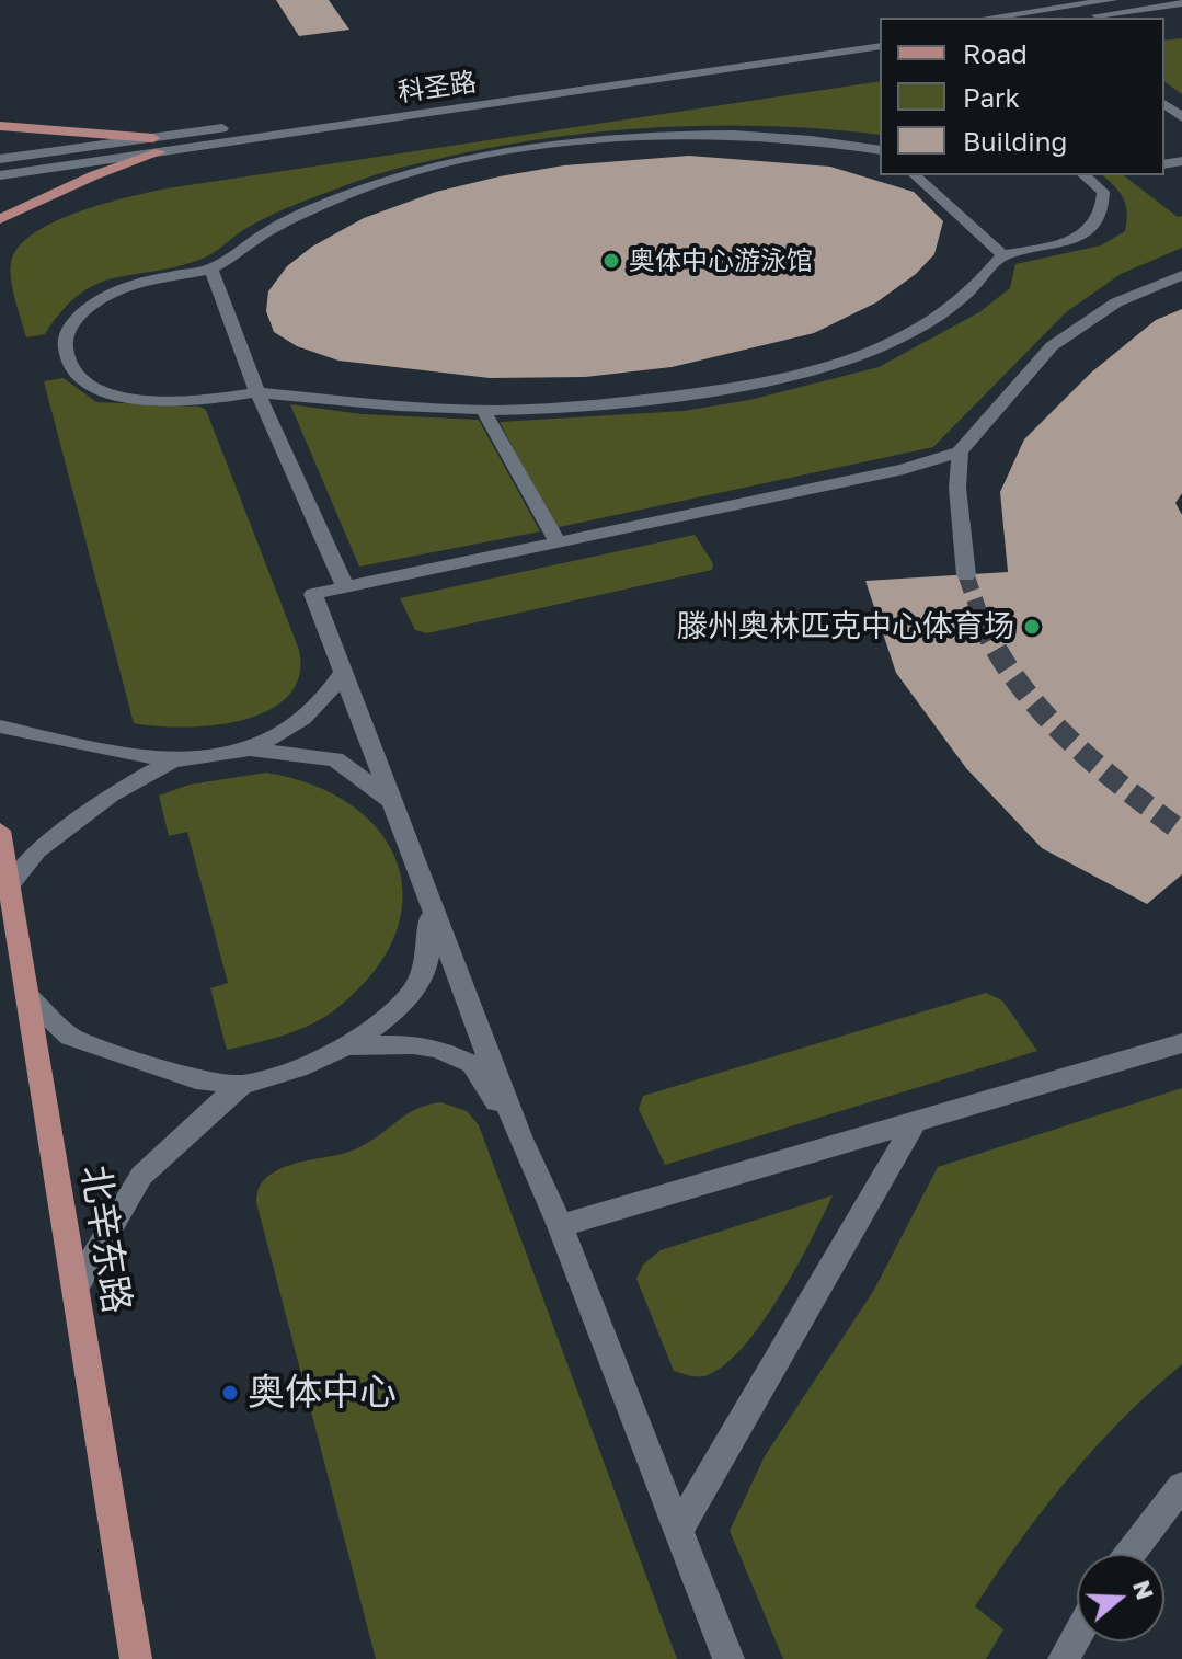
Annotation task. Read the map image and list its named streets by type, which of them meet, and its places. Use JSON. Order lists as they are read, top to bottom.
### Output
{
  "streets": {
    "main road": ["北辛东路"],
    "street": ["科圣路"]
  },
  "places": ["奥体中心游泳馆", "滕州奥林匹克中心体育场", "奥体中心"],
  "legend": ["Road", "Park", "Building"],
  "north": "right"
}
